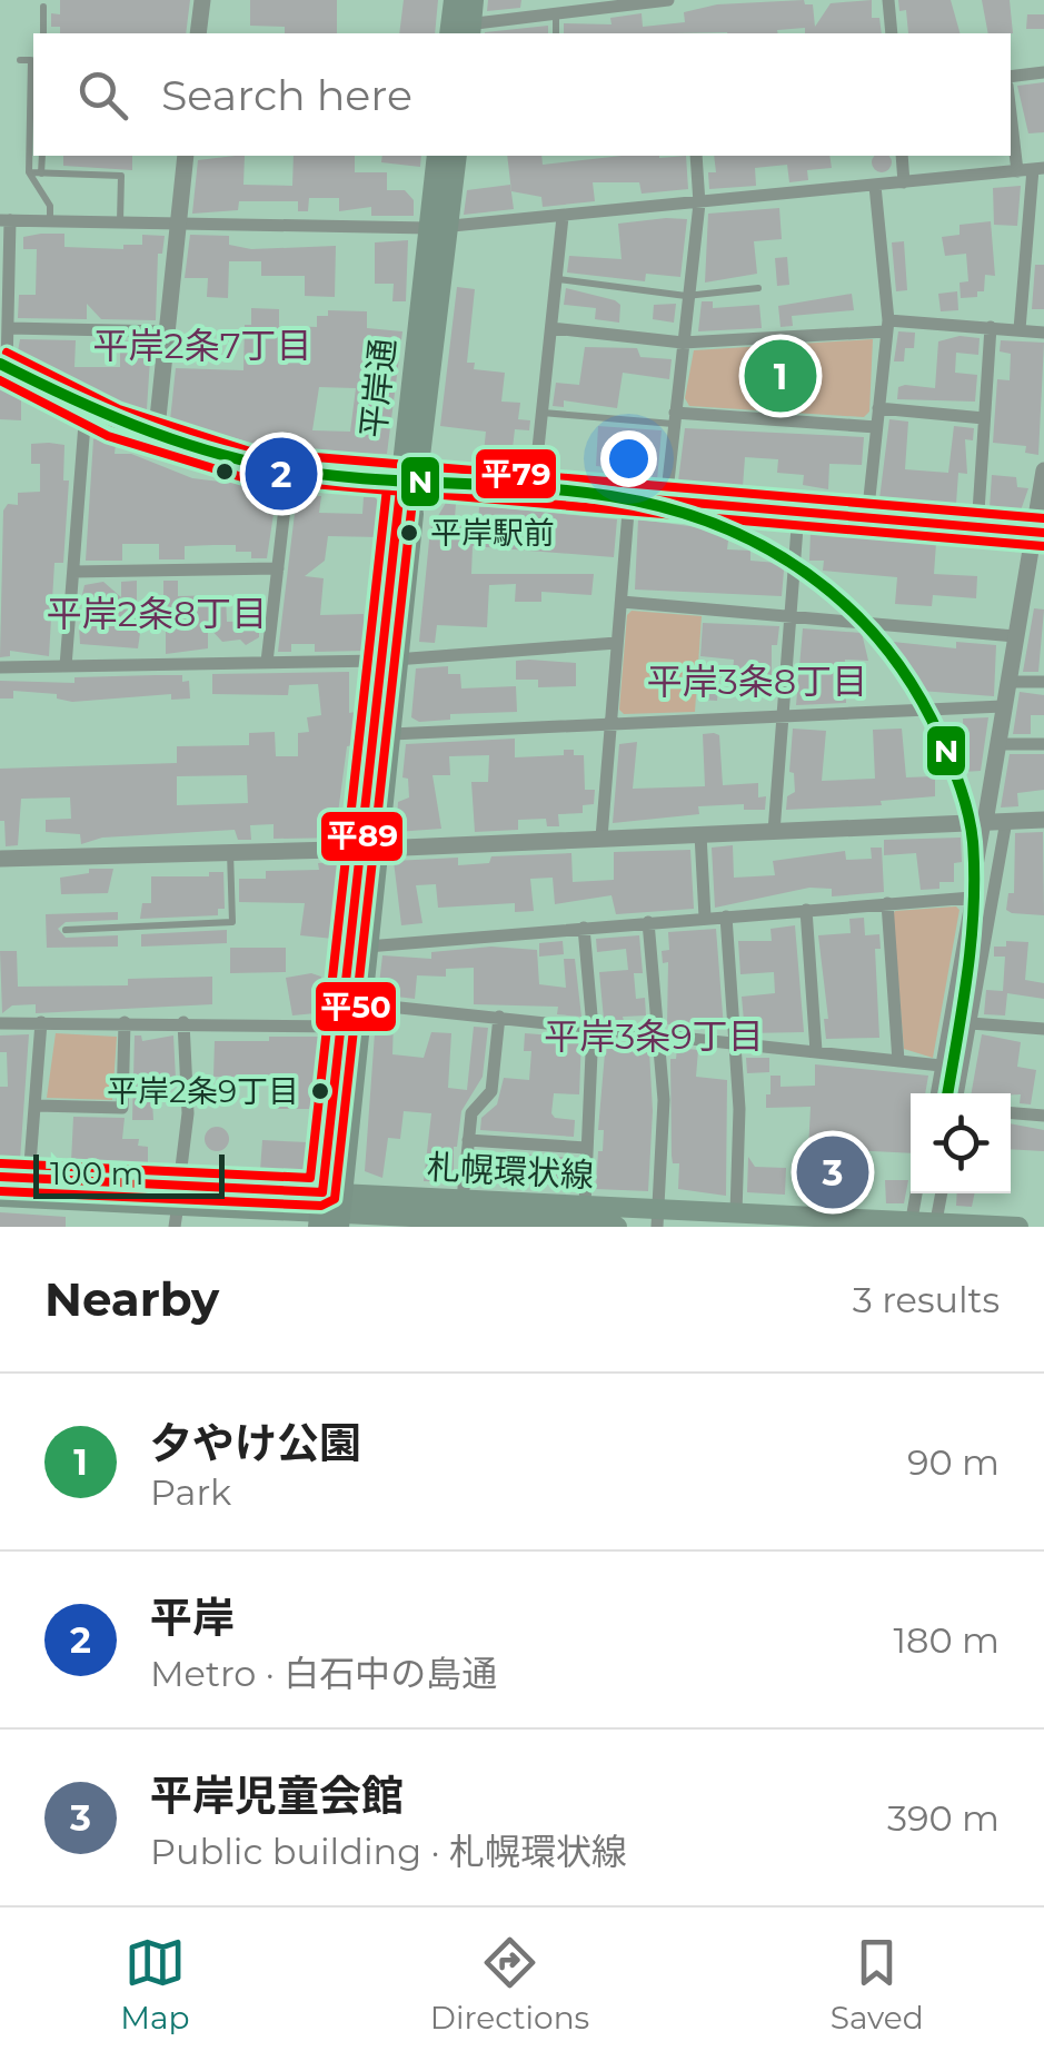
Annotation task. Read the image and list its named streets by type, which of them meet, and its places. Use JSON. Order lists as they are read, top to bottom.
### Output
{
  "streets": {
    "highway": ["平岸通"],
    "main road": ["札幌環状線"]
  },
  "crossings": [
    ["平岸通", "札幌環状線"]
  ],
  "districts": [
    "平岸2条7丁目",
    "平岸2条8丁目",
    "平岸3条8丁目",
    "平岸3条9丁目"
  ],
  "places": ["平岸駅前", "平岸2条9丁目"],
  "lines": [
    "transit line 平79",
    "transit line N",
    "transit line 平89",
    "transit line 平50"
  ],
  "scale_bar": "100 m",
  "page": {
    "search": "Search here",
    "pins": ["1", "2", "3"],
    "scale": "100 m",
    "heading": ["Nearby", "3 results"],
    "list": [
      {
        "mark": "1",
        "name": "夕やけ公園",
        "note": "Park",
        "value": "90 m"
      },
      {
        "mark": "2",
        "name": "平岸",
        "note": "Metro · 白石中の島通",
        "value": "180 m"
      },
      {
        "mark": "3",
        "name": "平岸児童会館",
        "note": "Public building · 札幌環状線",
        "value": "390 m"
      }
    ],
    "nav": ["Map", "Directions", "Saved"]
  }
}
